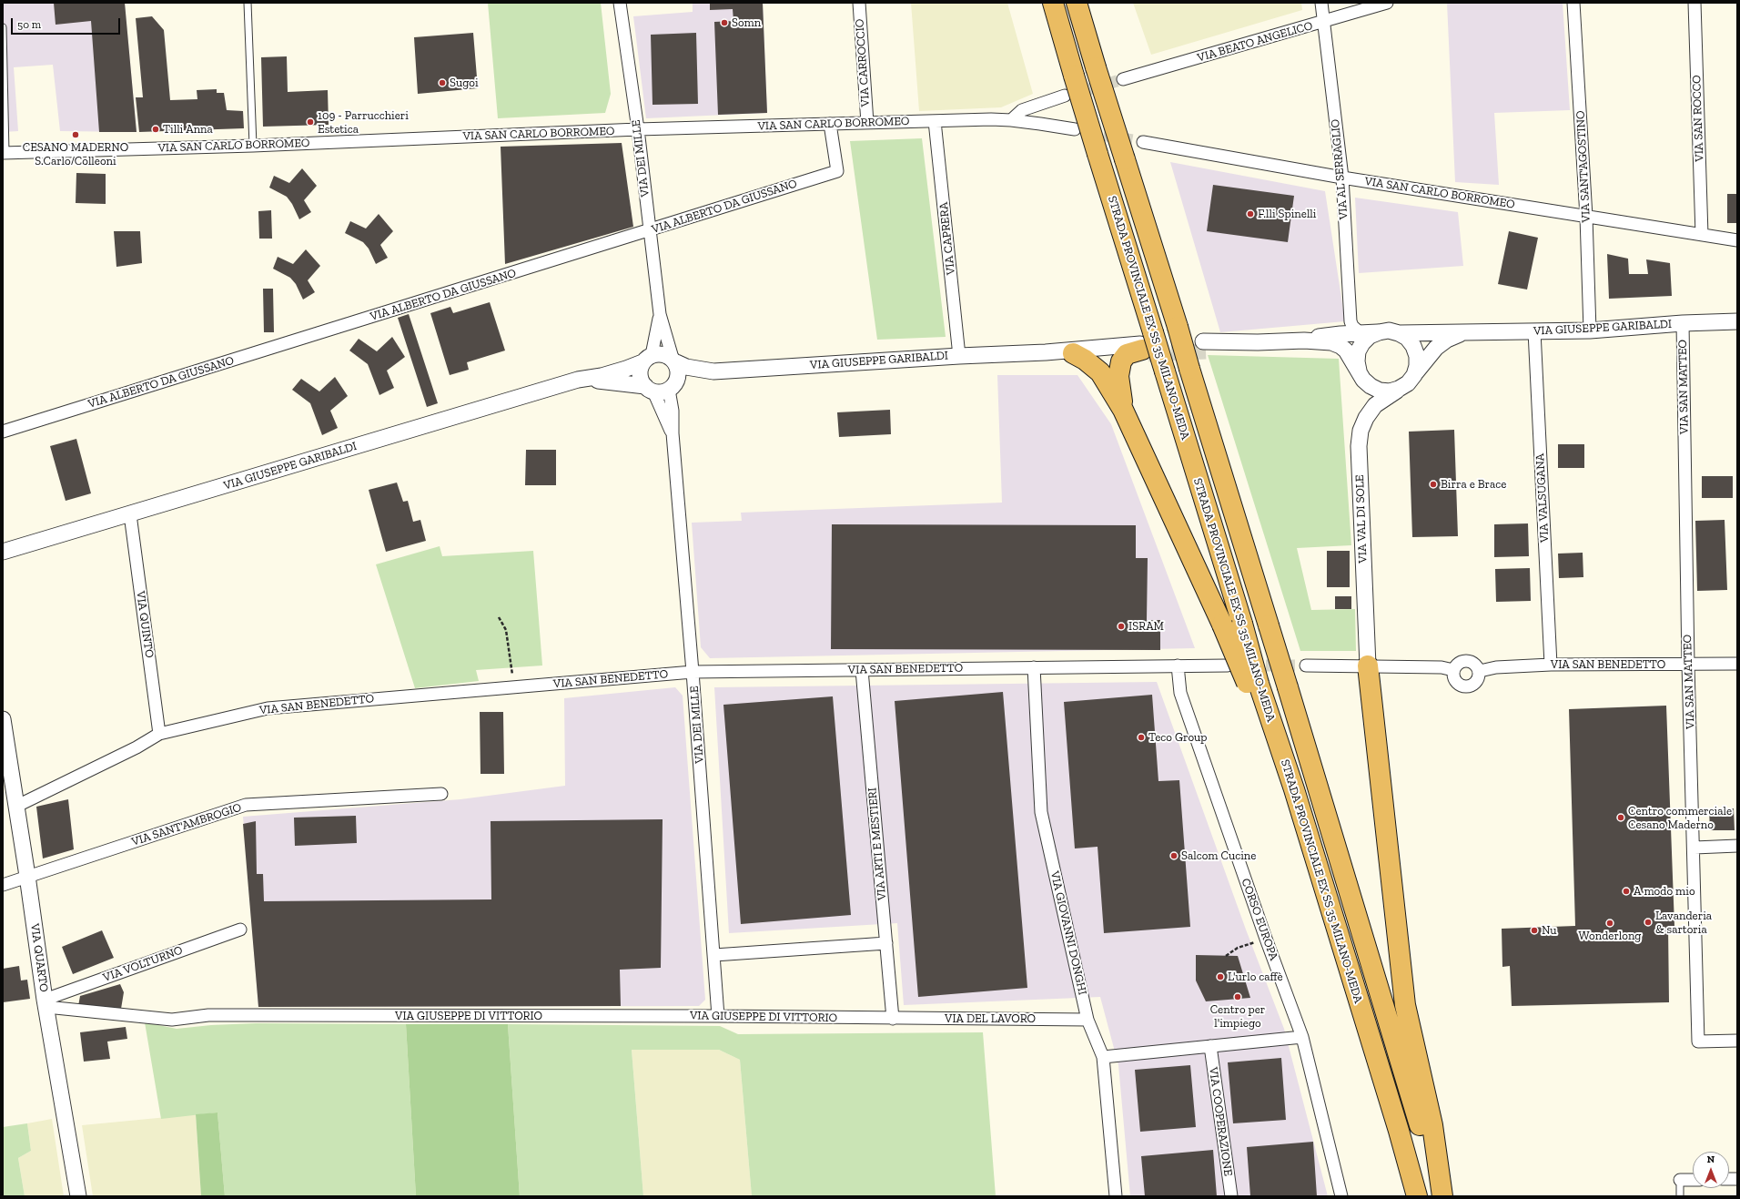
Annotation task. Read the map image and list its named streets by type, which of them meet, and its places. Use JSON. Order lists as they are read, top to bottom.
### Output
{
  "streets": {
    "highway": ["STRADA PROVINCIALE EX SS 35 MILANO-MEDA"],
    "street": [
      "VIA BEATO ANGELICO",
      "VIA CARROCCIO",
      "VIA SAN ROCCO",
      "VIA SAN CARLO BORROMEO",
      "VIA DEI MILLE",
      "VIA SANT'AGOSTINO",
      "VIA AL SERRAGLIO",
      "VIA ALBERTO DA GIUSSANO",
      "VIA CAPRERA",
      "VIA GIUSEPPE GARIBALDI",
      "VIA SAN MATTEO",
      "VIA VALSUGANA",
      "VIA VAL DI SOLE",
      "VIA QUINTO",
      "VIA SAN BENEDETTO",
      "VIA SANT'AMBROGIO",
      "VIA ARTI E MESTIERI",
      "CORSO EUROPA",
      "VIA GIOVANNI DONGHI",
      "VIA QUARTO",
      "VIA VOLTURNO",
      "VIA GIUSEPPE DI VITTORIO",
      "VIA DEL LAVORO",
      "VIA COOPERAZIONE"
    ]
  },
  "crossings": [
    ["VIA BEATO ANGELICO", "VIA AL SERRAGLIO"],
    ["VIA CARROCCIO", "VIA SAN CARLO BORROMEO"],
    ["VIA SAN ROCCO", "VIA SAN CARLO BORROMEO"],
    ["VIA SAN CARLO BORROMEO", "VIA DEI MILLE"],
    ["VIA SAN CARLO BORROMEO", "VIA SANT'AGOSTINO"],
    ["VIA SAN CARLO BORROMEO", "VIA AL SERRAGLIO"],
    ["VIA SAN CARLO BORROMEO", "VIA ALBERTO DA GIUSSANO"],
    ["VIA SAN CARLO BORROMEO", "VIA CAPRERA"],
    ["VIA DEI MILLE", "VIA ALBERTO DA GIUSSANO"],
    ["VIA DEI MILLE", "VIA GIUSEPPE GARIBALDI"],
    ["VIA DEI MILLE", "VIA SAN BENEDETTO"],
    ["VIA DEI MILLE", "VIA GIUSEPPE DI VITTORIO"],
    ["VIA SANT'AGOSTINO", "VIA GIUSEPPE GARIBALDI"],
    ["VIA CAPRERA", "VIA GIUSEPPE GARIBALDI"],
    ["STRADA PROVINCIALE EX SS 35 MILANO-MEDA", "VIA GIUSEPPE GARIBALDI"],
    ["VIA GIUSEPPE GARIBALDI", "VIA SAN MATTEO"],
    ["VIA GIUSEPPE GARIBALDI", "VIA VALSUGANA"],
    ["VIA GIUSEPPE GARIBALDI", "VIA VAL DI SOLE"],
    ["VIA GIUSEPPE GARIBALDI", "VIA QUINTO"],
    ["VIA SAN MATTEO", "VIA SAN BENEDETTO"],
    ["VIA VALSUGANA", "VIA SAN BENEDETTO"],
    ["VIA QUINTO", "VIA SAN BENEDETTO"],
    ["VIA SAN BENEDETTO", "VIA ARTI E MESTIERI"],
    ["VIA SAN BENEDETTO", "CORSO EUROPA"],
    ["VIA SAN BENEDETTO", "VIA GIOVANNI DONGHI"],
    ["VIA SAN BENEDETTO", "VIA QUARTO"],
    ["VIA SANT'AMBROGIO", "VIA QUARTO"],
    ["VIA ARTI E MESTIERI", "VIA GIUSEPPE DI VITTORIO"],
    ["VIA ARTI E MESTIERI", "VIA DEL LAVORO"],
    ["VIA GIOVANNI DONGHI", "VIA DEL LAVORO"],
    ["VIA QUARTO", "VIA VOLTURNO"],
    ["VIA QUARTO", "VIA GIUSEPPE DI VITTORIO"],
    ["VIA VOLTURNO", "VIA GIUSEPPE DI VITTORIO"],
    ["VIA GIUSEPPE DI VITTORIO", "VIA DEL LAVORO"]
  ],
  "places": [
    "Somn",
    "Sugoi",
    "109 - Parrucchieri Estetica",
    "Tilli Anna",
    "CESANO MADERNO S.Carlo/Colleoni",
    "F.lli Spinelli",
    "Birra e Brace",
    "ISRAM",
    "Teco Group",
    "Centro commerciale Cesano Maderno",
    "Salcom Cucine",
    "A modo mio",
    "Lavanderia & sartoria",
    "Wonderlong",
    "Nu",
    "L'urlo caffè",
    "Centro per l'impiego"
  ],
  "scale_bar": "50 m",
  "north": "top"
}
